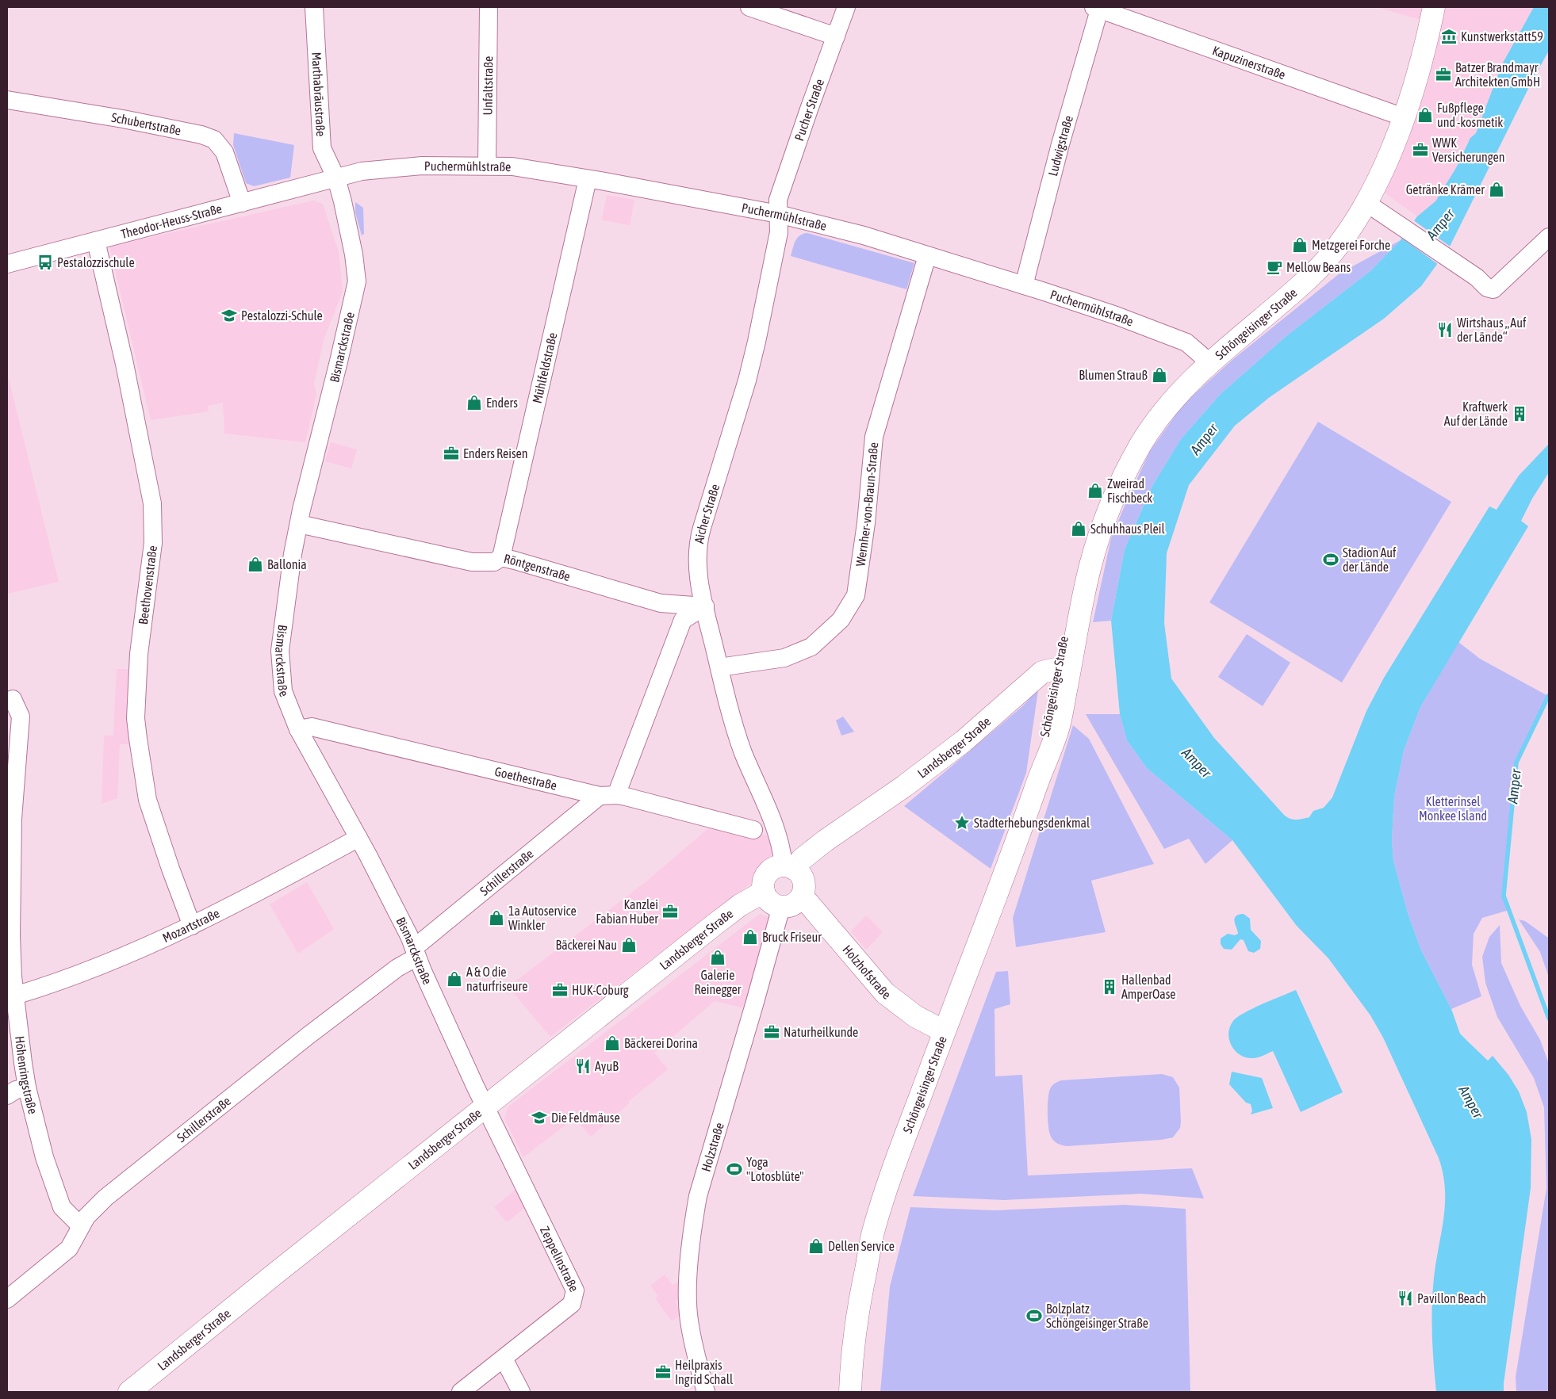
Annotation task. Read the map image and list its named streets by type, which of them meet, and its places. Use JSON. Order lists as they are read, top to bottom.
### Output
{
  "streets": {
    "street": [
      "Kapuzinerstraße",
      "Unfaltstraße",
      "Marthabräustraße",
      "Pucher Straße",
      "Schubertstraße",
      "Ludwigstraße",
      "Puchermühlstraße",
      "Theodor-Heuss-Straße",
      "Schöngeisinger Straße",
      "Bismarckstraße",
      "Mühlfeldstraße",
      "Wernher-von-Braun-Straße",
      "Aicher Straße",
      "Röntgenstraße",
      "Beethovenstraße",
      "Landsberger Straße",
      "Goethestraße",
      "Schillerstraße",
      "Mozartstraße",
      "Holzhofstraße",
      "Höhenringstraße",
      "Holzstraße",
      "Zeppelinstraße"
    ]
  },
  "crossings": [
    ["Kapuzinerstraße", "Ludwigstraße"],
    ["Kapuzinerstraße", "Schöngeisinger Straße"],
    ["Unfaltstraße", "Puchermühlstraße"],
    ["Marthabräustraße", "Puchermühlstraße"],
    ["Marthabräustraße", "Theodor-Heuss-Straße"],
    ["Marthabräustraße", "Bismarckstraße"],
    ["Pucher Straße", "Puchermühlstraße"],
    ["Pucher Straße", "Aicher Straße"],
    ["Schubertstraße", "Theodor-Heuss-Straße"],
    ["Ludwigstraße", "Puchermühlstraße"],
    ["Puchermühlstraße", "Theodor-Heuss-Straße"],
    ["Puchermühlstraße", "Schöngeisinger Straße"],
    ["Puchermühlstraße", "Bismarckstraße"],
    ["Puchermühlstraße", "Mühlfeldstraße"],
    ["Puchermühlstraße", "Wernher-von-Braun-Straße"],
    ["Puchermühlstraße", "Aicher Straße"],
    ["Theodor-Heuss-Straße", "Bismarckstraße"],
    ["Theodor-Heuss-Straße", "Beethovenstraße"],
    ["Schöngeisinger Straße", "Landsberger Straße"],
    ["Schöngeisinger Straße", "Holzhofstraße"],
    ["Bismarckstraße", "Röntgenstraße"],
    ["Bismarckstraße", "Landsberger Straße"],
    ["Bismarckstraße", "Goethestraße"],
    ["Bismarckstraße", "Schillerstraße"],
    ["Bismarckstraße", "Mozartstraße"],
    ["Bismarckstraße", "Zeppelinstraße"],
    ["Mühlfeldstraße", "Röntgenstraße"],
    ["Aicher Straße", "Röntgenstraße"],
    ["Beethovenstraße", "Mozartstraße"],
    ["Landsberger Straße", "Holzhofstraße"],
    ["Landsberger Straße", "Holzstraße"],
    ["Landsberger Straße", "Zeppelinstraße"],
    ["Goethestraße", "Schillerstraße"],
    ["Schillerstraße", "Höhenringstraße"],
    ["Mozartstraße", "Höhenringstraße"],
    ["Holzhofstraße", "Holzstraße"]
  ],
  "water": ["Amper"],
  "parks": ["Kletterinsel Monkee Island"],
  "places": {
    "museum": ["Kunstwerkstatt59"],
    "office": [
      "Batzer Brandmayr Architekten GmbH",
      "WWK Versicherungen",
      "Enders Reisen",
      "Kanzlei Fabian Huber",
      "HUK-Coburg",
      "Naturheilkunde",
      "Heilpraxis Ingrid Schall"
    ],
    "shop": [
      "Fußpflege und -kosmetik",
      "Getränke Krämer",
      "Metzgerei Forche",
      "Blumen Strauß",
      "Enders",
      "Zweirad Fischbeck",
      "Schuhhaus Pleil",
      "Ballonia",
      "1a Autoservice Winkler",
      "Bruck Friseur",
      "Bäckerei Nau",
      "Galerie Reinegger",
      "A & O die naturfriseure",
      "Bäckerei Dorina",
      "Dellen Service"
    ],
    "bus stop": ["Pestalozzischule"],
    "cafe": ["Mellow Beans"],
    "school or university": ["Pestalozzi-Schule", "Die Feldmäuse"],
    "restaurant": ["Wirtshaus „Auf der Lände“", "AyuB", "Pavillon Beach"],
    "building": ["Kraftwerk Auf der Lände", "Hallenbad AmperOase"],
    "sports": ["Stadion Auf der Lände", "Yoga \"Lotosblüte\"", "Bolzplatz Schöngeisinger Straße"],
    "place": ["Stadterhebungsdenkmal"]
  }
}
